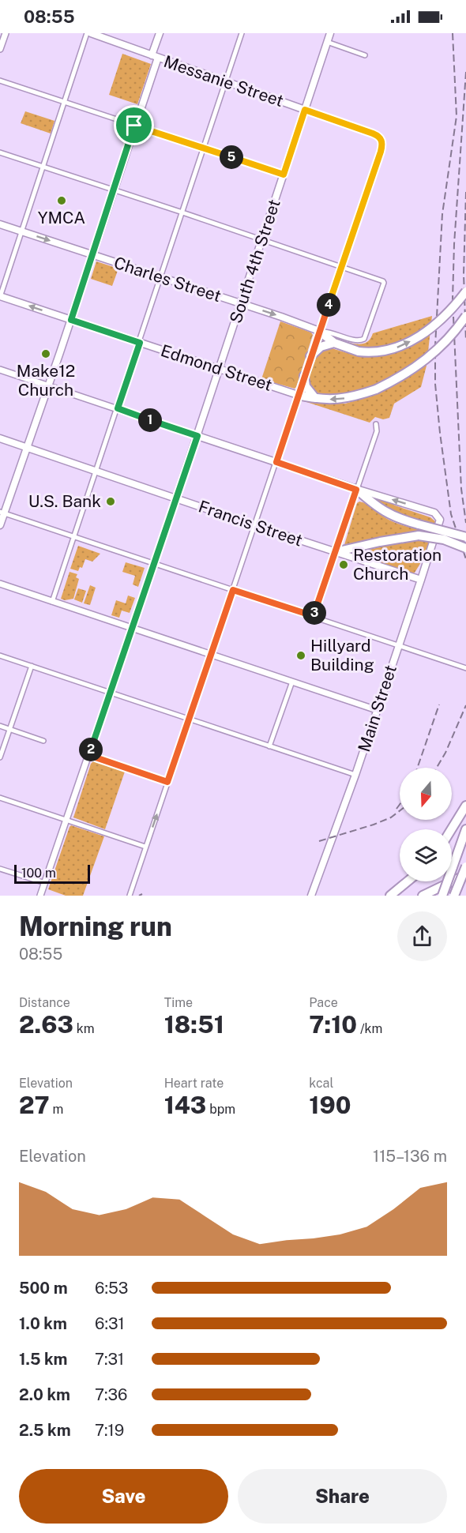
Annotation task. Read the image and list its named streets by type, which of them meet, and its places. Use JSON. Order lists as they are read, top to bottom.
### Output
{
  "streets": {
    "main road": [
      "Messanie Street",
      "South 4th Street",
      "Charles Street",
      "Edmond Street",
      "Francis Street",
      "Main Street"
    ]
  },
  "crossings": [
    ["Messanie Street", "South 4th Street"],
    ["Messanie Street", "Charles Street"],
    ["South 4th Street", "Charles Street"],
    ["South 4th Street", "Edmond Street"],
    ["South 4th Street", "Francis Street"],
    ["Francis Street", "Main Street"]
  ],
  "places": [
    "YMCA",
    "Make12 Church",
    "U.S. Bank",
    "Restoration Church",
    "Hillyard Building"
  ],
  "scale_bar": "100 m",
  "north": "bottom",
  "page": {
    "status": "08:55",
    "pins": [
      "5",
      "4",
      "1",
      "3",
      "2"
    ],
    "scale": "100 m",
    "heading": ["Morning run", "08:55"],
    "stats": [
      ["Distance", "2.63 km"],
      ["Time", "18:51"],
      ["Pace", "7:10 /km"],
      ["Elevation", "27 m"],
      ["Heart rate", "143 bpm"],
      ["kcal", "190"]
    ],
    "chart": ["Elevation", "115–136 m"],
    "list": [
      {
        "name": "500 m",
        "note": "6:53"
      },
      {
        "name": "1.0 km",
        "note": "6:31"
      },
      {
        "name": "1.5 km",
        "note": "7:31"
      },
      {
        "name": "2.0 km",
        "note": "7:36"
      },
      {
        "name": "2.5 km",
        "note": "7:19"
      }
    ],
    "buttons": ["Save", "Share"]
  }
}
